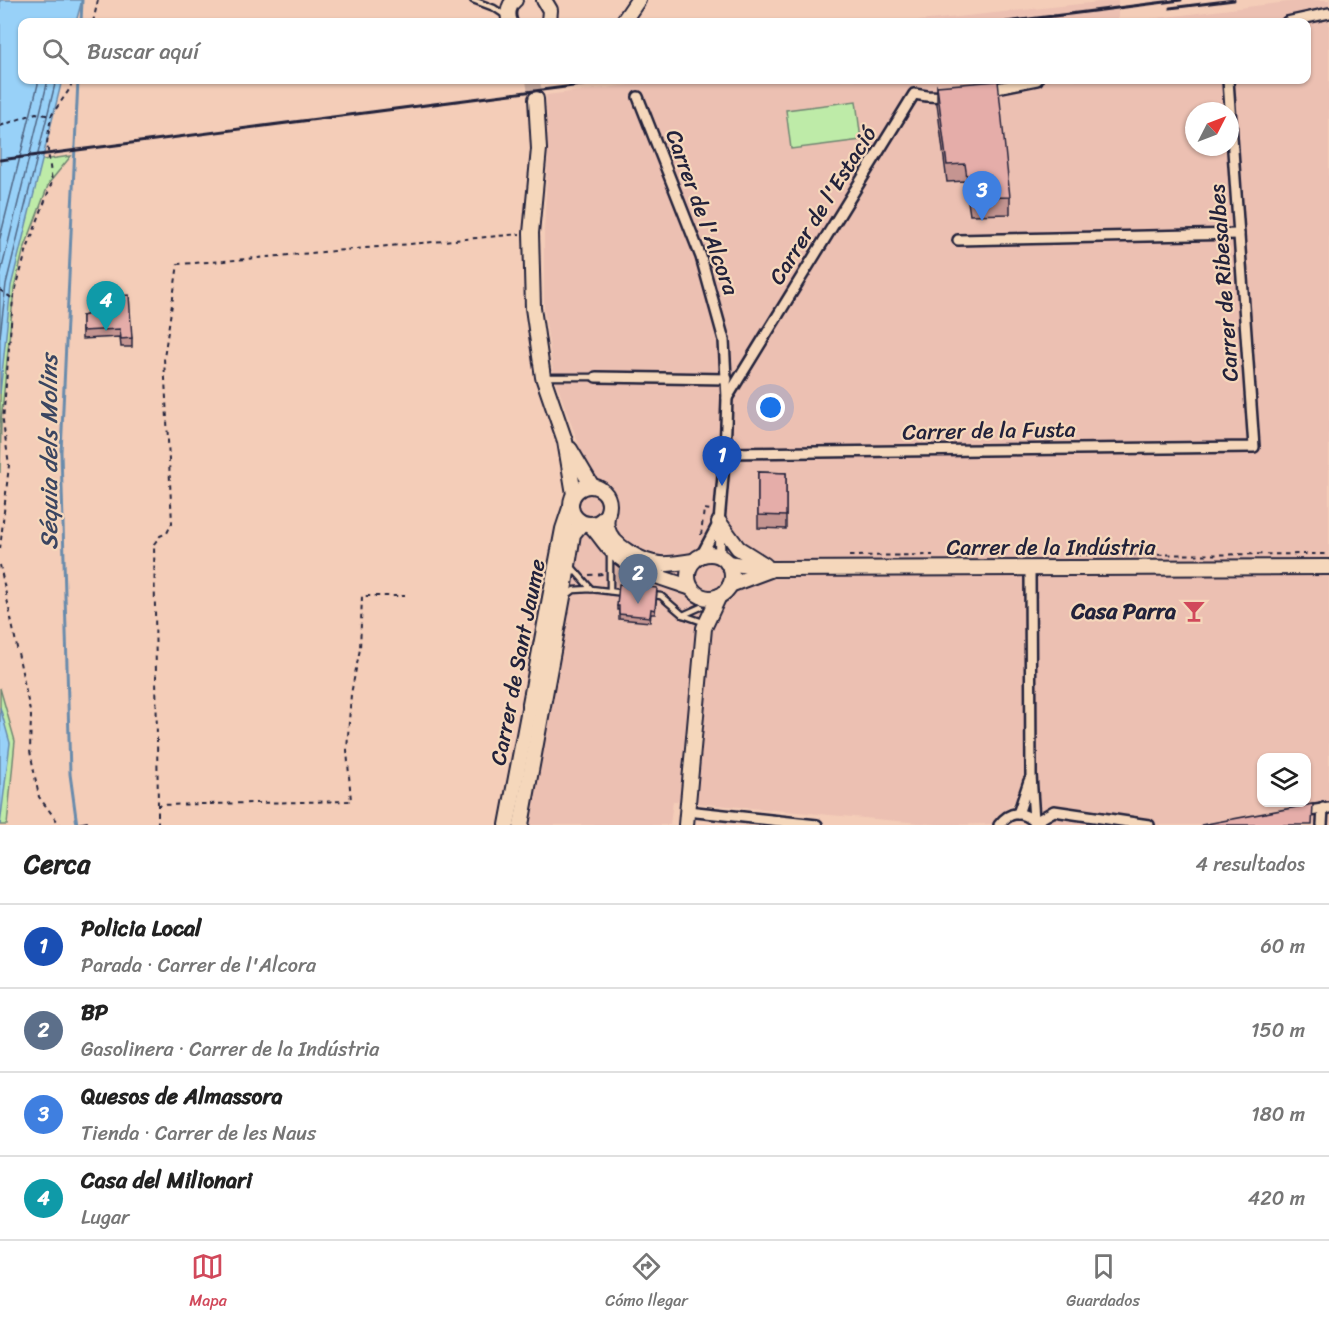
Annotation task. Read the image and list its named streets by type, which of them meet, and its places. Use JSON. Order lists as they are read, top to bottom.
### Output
{
  "streets": {
    "street": [
      "Carrer de l'Estació",
      "Carrer de l'Alcora",
      "Carrer de Ribesalbes",
      "Carrer de la Fusta",
      "Carrer de la Indústria",
      "Carrer de Sant Jaume"
    ]
  },
  "crossings": [
    ["Carrer de l'Estació", "Carrer de l'Alcora"],
    ["Carrer de l'Alcora", "Carrer de la Fusta"],
    ["Carrer de l'Alcora", "Carrer de la Indústria"],
    ["Carrer de Ribesalbes", "Carrer de la Fusta"]
  ],
  "water": ["Séquia dels Molins"],
  "places": {
    "bar": ["Casa Parra"]
  },
  "north": "top right",
  "page": {
    "search": "Buscar aquí",
    "pins": [
      "3",
      "4",
      "1",
      "2"
    ],
    "heading": ["Cerca", "4 resultados"],
    "list": [
      {
        "mark": "1",
        "name": "Policia Local",
        "note": "Parada · Carrer de l'Alcora",
        "value": "60 m"
      },
      {
        "mark": "2",
        "name": "BP",
        "note": "Gasolinera · Carrer de la Indústria",
        "value": "150 m"
      },
      {
        "mark": "3",
        "name": "Quesos de Almassora",
        "note": "Tienda · Carrer de les Naus",
        "value": "180 m"
      },
      {
        "mark": "4",
        "name": "Casa del Milionari",
        "note": "Lugar",
        "value": "420 m"
      }
    ],
    "nav": ["Mapa", "Cómo llegar", "Guardados"]
  }
}
